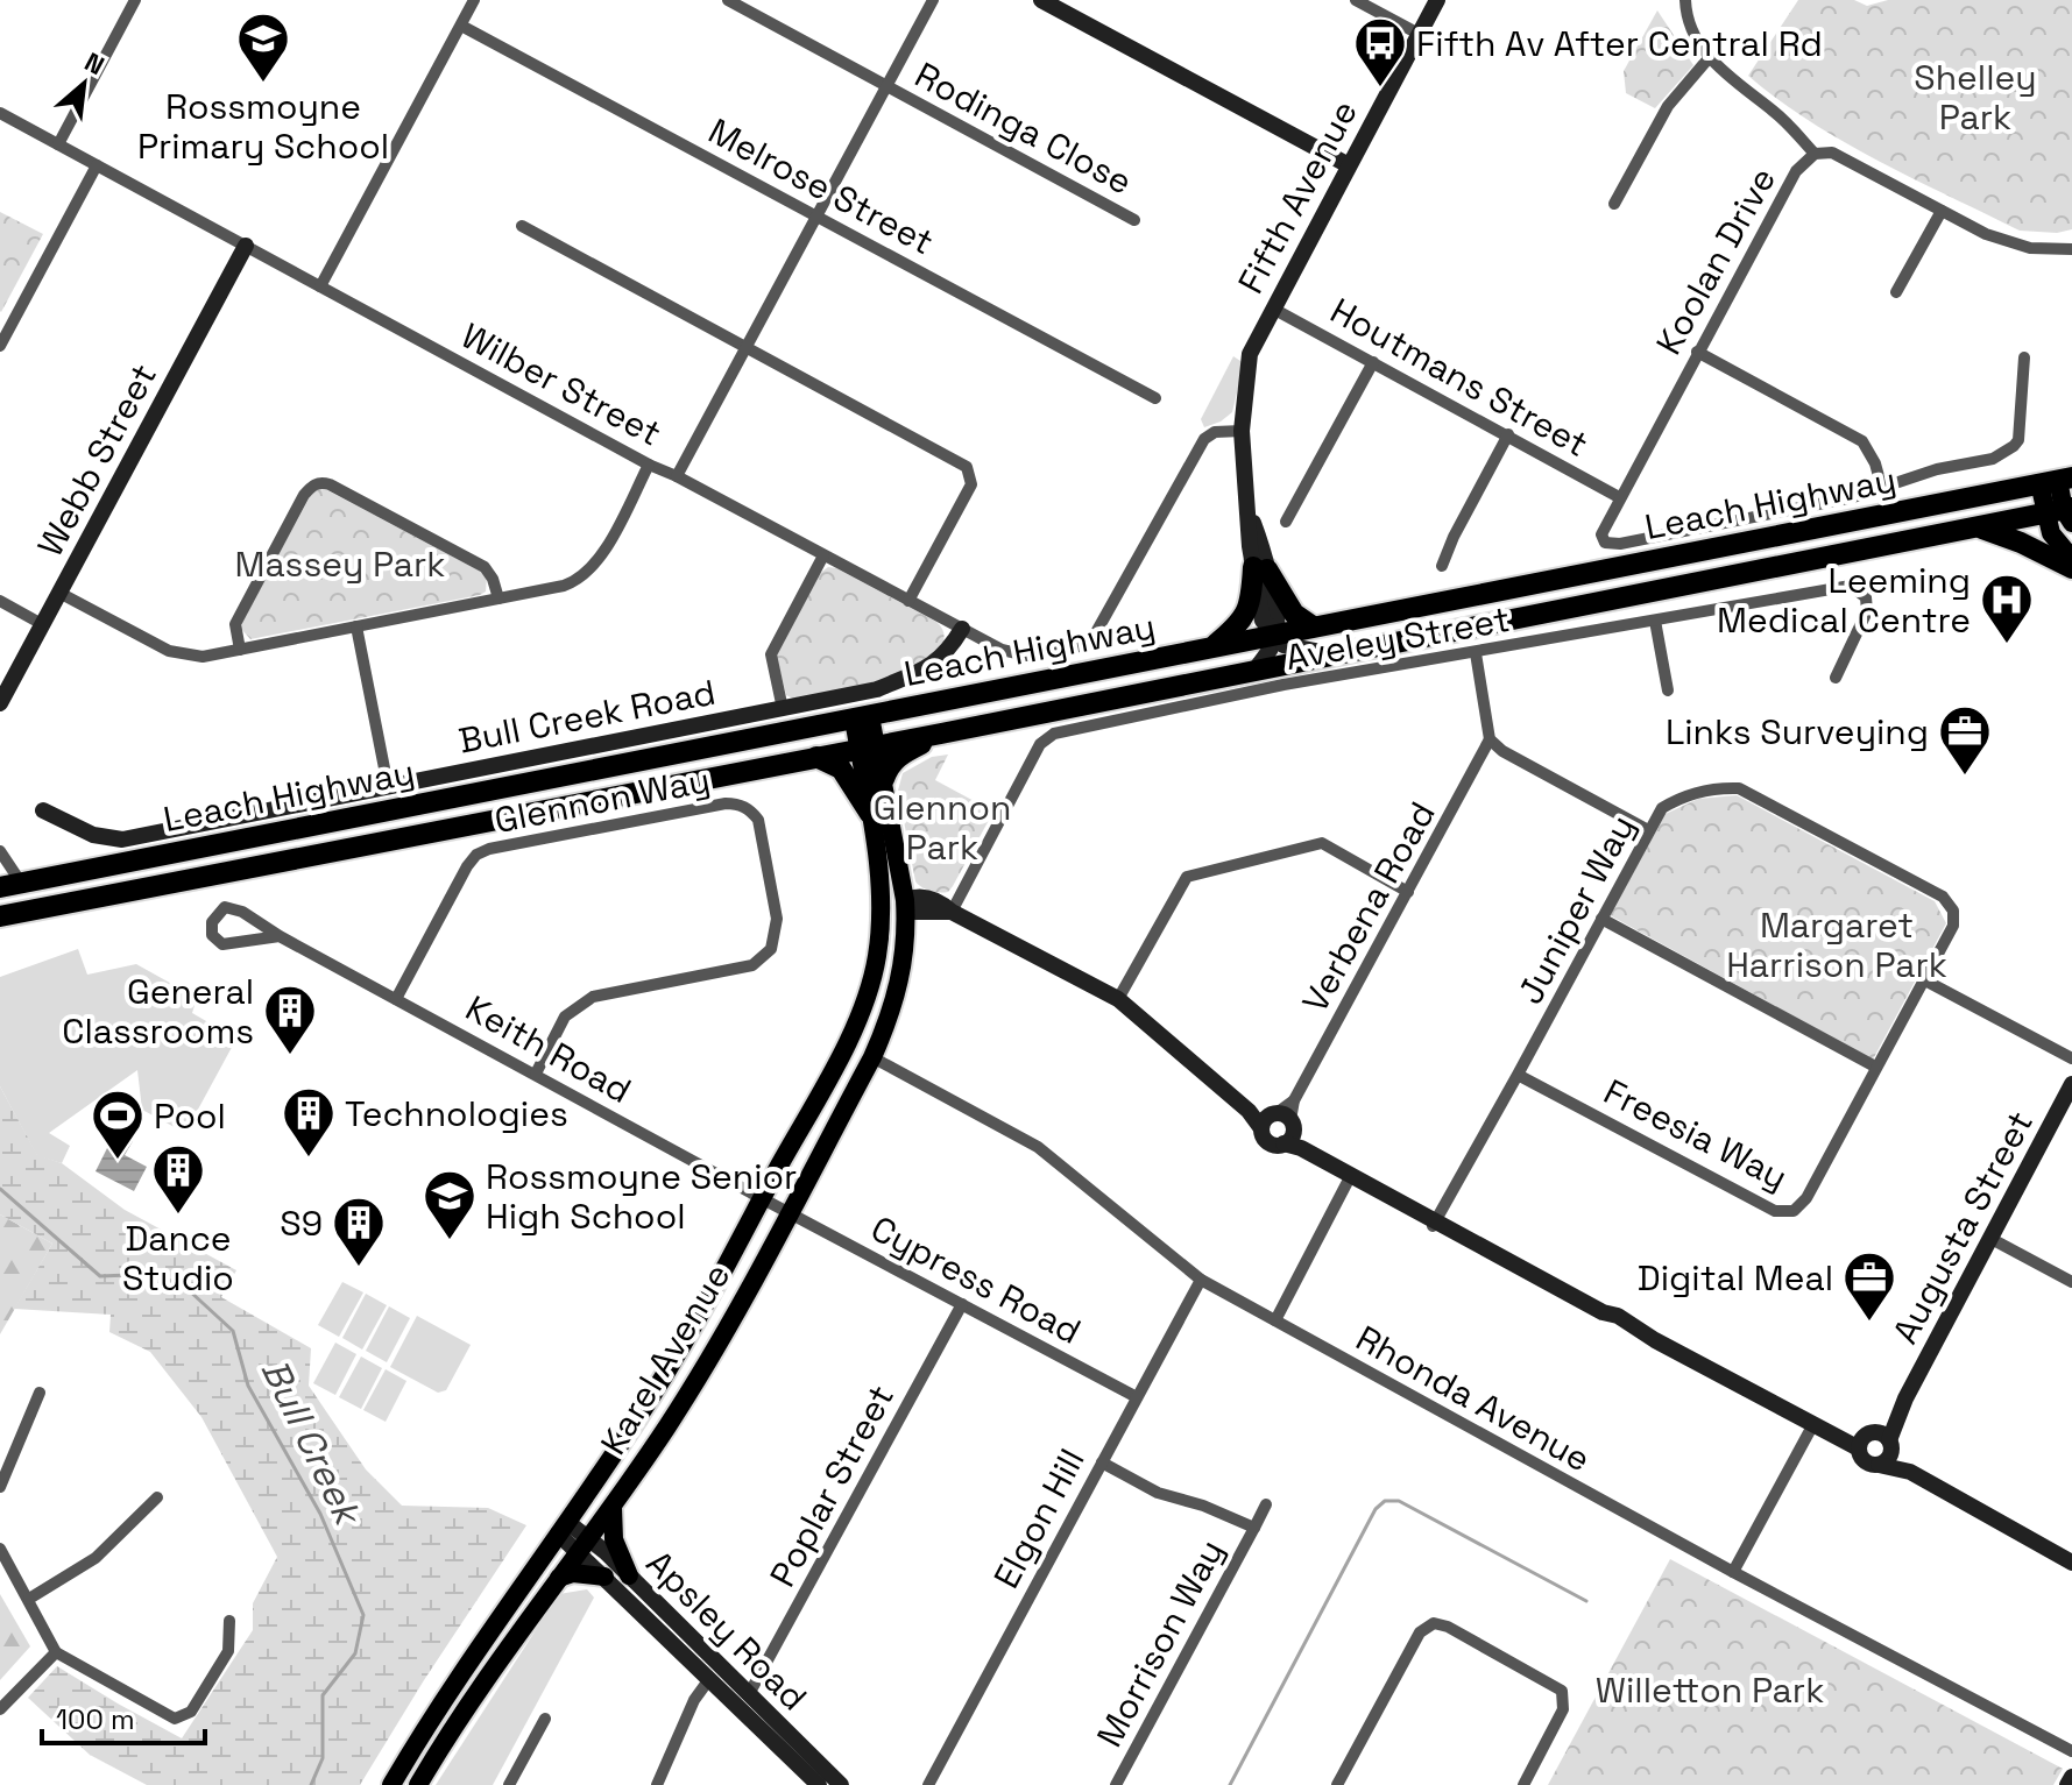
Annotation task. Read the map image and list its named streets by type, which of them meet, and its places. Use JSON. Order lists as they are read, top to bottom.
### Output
{
  "streets": {
    "highway": ["Leach Highway"],
    "main road": ["Karel Avenue"],
    "street": [
      "Rodinga Close",
      "Melrose Street",
      "Fifth Avenue",
      "Koolan Drive",
      "Houtmans Street",
      "Wilber Street",
      "Webb Street",
      "Aveley Street",
      "Bull Creek Road",
      "Glennon Way",
      "Verbena Road",
      "Juniper Way",
      "Keith Road",
      "Freesia Way",
      "Augusta Street",
      "Cypress Road",
      "Rhonda Avenue",
      "Poplar Street",
      "Elgon Hill",
      "Apsley Road",
      "Morrison Way"
    ]
  },
  "crossings": [
    ["Fifth Avenue", "Houtmans Street"],
    ["Fifth Avenue", "Wilber Street"],
    ["Fifth Avenue", "Leach Highway"],
    ["Koolan Drive", "Houtmans Street"],
    ["Wilber Street", "Webb Street"],
    ["Wilber Street", "Bull Creek Road"],
    ["Leach Highway", "Karel Avenue"],
    ["Glennon Way", "Keith Road"],
    ["Juniper Way", "Freesia Way"],
    ["Keith Road", "Cypress Road"],
    ["Keith Road", "Karel Avenue"],
    ["Cypress Road", "Karel Avenue"],
    ["Cypress Road", "Poplar Street"],
    ["Cypress Road", "Elgon Hill"],
    ["Karel Avenue", "Rhonda Avenue"],
    ["Karel Avenue", "Apsley Road"],
    ["Rhonda Avenue", "Elgon Hill"],
    ["Poplar Street", "Apsley Road"],
    ["Elgon Hill", "Morrison Way"]
  ],
  "water": ["Bull Creek"],
  "parks": [
    "Shelley Park",
    "Massey Park",
    "Glennon Park",
    "Margaret Harrison Park",
    "Willetton Park"
  ],
  "places": {
    "school or university": ["Rossmoyne Primary School", "Rossmoyne Senior High School"],
    "bus stop": ["Fifth Av After Central Rd"],
    "hospital": ["Leeming Medical Centre"],
    "office": ["Links Surveying", "Digital Meal"],
    "building": [
      "General Classrooms",
      "Technologies",
      "Dance Studio",
      "S9"
    ],
    "sports": ["Pool"]
  },
  "scale_bar": "100 m",
  "north": "top right"
}
